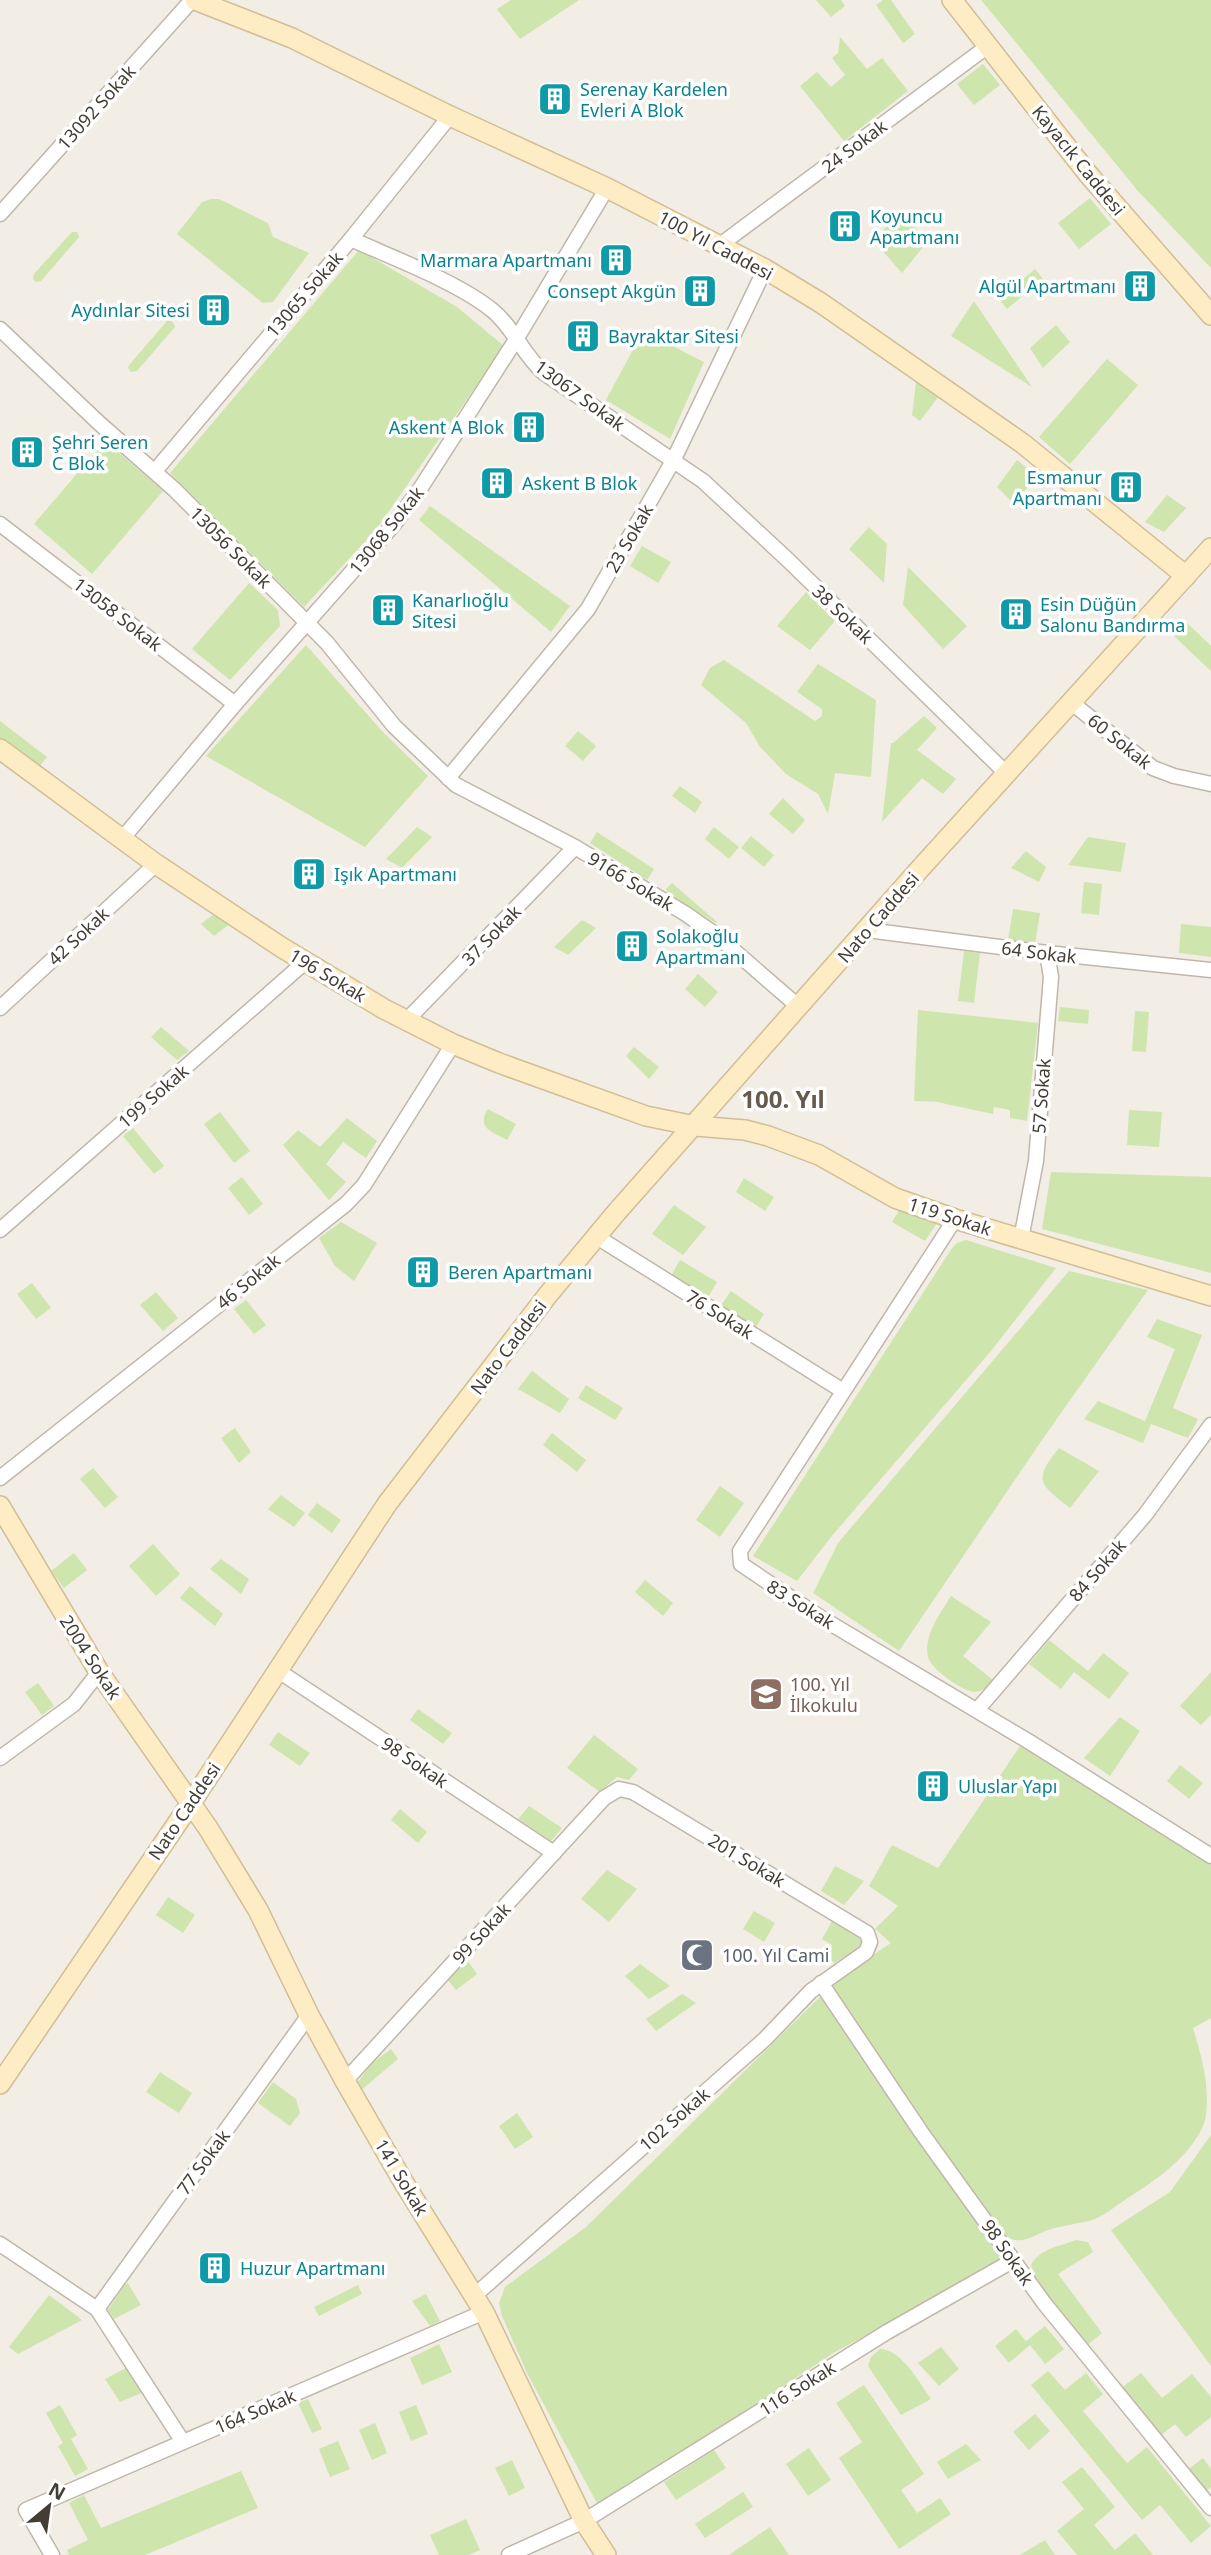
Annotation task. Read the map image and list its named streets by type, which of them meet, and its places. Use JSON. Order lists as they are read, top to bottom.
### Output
{
  "streets": {
    "street": [
      "13092 Sokak",
      "24 Sokak",
      "Kayacık Caddesi",
      "100 Yıl Caddesi",
      "13065 Sokak",
      "13067 Sokak",
      "13068 Sokak",
      "23 Sokak",
      "13056 Sokak",
      "13058 Sokak",
      "38 Sokak",
      "60 Sokak",
      "9166 Sokak",
      "Nato Caddesi",
      "37 Sokak",
      "42 Sokak",
      "64 Sokak",
      "196 Sokak",
      "199 Sokak",
      "57 Sokak",
      "119 Sokak",
      "46 Sokak",
      "76 Sokak",
      "84 Sokak",
      "83 Sokak",
      "2004 Sokak",
      "98 Sokak",
      "201 Sokak",
      "99 Sokak",
      "102 Sokak",
      "77 Sokak",
      "141 Sokak",
      "116 Sokak",
      "164 Sokak"
    ]
  },
  "crossings": [
    ["13092 Sokak", "100 Yıl Caddesi"],
    ["24 Sokak", "Kayacık Caddesi"],
    ["24 Sokak", "100 Yıl Caddesi"],
    ["100 Yıl Caddesi", "13065 Sokak"],
    ["100 Yıl Caddesi", "13068 Sokak"],
    ["100 Yıl Caddesi", "23 Sokak"],
    ["100 Yıl Caddesi", "Nato Caddesi"],
    ["13065 Sokak", "13067 Sokak"],
    ["13065 Sokak", "13056 Sokak"],
    ["13067 Sokak", "13068 Sokak"],
    ["13067 Sokak", "23 Sokak"],
    ["13067 Sokak", "38 Sokak"],
    ["13068 Sokak", "13056 Sokak"],
    ["13068 Sokak", "13058 Sokak"],
    ["13068 Sokak", "196 Sokak"],
    ["23 Sokak", "13056 Sokak"],
    ["23 Sokak", "38 Sokak"],
    ["23 Sokak", "9166 Sokak"],
    ["13056 Sokak", "9166 Sokak"],
    ["38 Sokak", "Nato Caddesi"],
    ["60 Sokak", "Nato Caddesi"],
    ["9166 Sokak", "Nato Caddesi"],
    ["9166 Sokak", "37 Sokak"],
    ["Nato Caddesi", "64 Sokak"],
    ["Nato Caddesi", "196 Sokak"],
    ["Nato Caddesi", "119 Sokak"],
    ["Nato Caddesi", "76 Sokak"],
    ["Nato Caddesi", "2004 Sokak"],
    ["Nato Caddesi", "98 Sokak"],
    ["Nato Caddesi", "141 Sokak"],
    ["37 Sokak", "196 Sokak"],
    ["42 Sokak", "196 Sokak"],
    ["64 Sokak", "57 Sokak"],
    ["196 Sokak", "199 Sokak"],
    ["196 Sokak", "119 Sokak"],
    ["196 Sokak", "46 Sokak"],
    ["57 Sokak", "119 Sokak"],
    ["119 Sokak", "83 Sokak"],
    ["76 Sokak", "83 Sokak"],
    ["84 Sokak", "83 Sokak"],
    ["2004 Sokak", "141 Sokak"],
    ["98 Sokak", "99 Sokak"],
    ["98 Sokak", "102 Sokak"],
    ["98 Sokak", "116 Sokak"],
    ["201 Sokak", "99 Sokak"],
    ["201 Sokak", "102 Sokak"],
    ["99 Sokak", "141 Sokak"],
    ["102 Sokak", "141 Sokak"],
    ["102 Sokak", "164 Sokak"],
    ["77 Sokak", "141 Sokak"],
    ["141 Sokak", "116 Sokak"],
    ["141 Sokak", "164 Sokak"]
  ],
  "districts": ["100. Yıl"],
  "places": {
    "building": [
      "Serenay Kardelen Evleri A Blok",
      "Koyuncu Apartmanı",
      "Marmara Apartmanı",
      "Algül Apartmanı",
      "Consept Akgün",
      "Aydınlar Sitesi",
      "Bayraktar Sitesi",
      "Askent A Blok",
      "Şehri Seren C Blok",
      "Askent B Blok",
      "Esmanur Apartmanı",
      "Kanarlıoğlu Sitesi",
      "Esin Düğün Salonu Bandırma",
      "Işık Apartmanı",
      "Solakoğlu Apartmanı",
      "Beren Apartmanı",
      "Uluslar Yapı",
      "Huzur Apartmanı"
    ],
    "school or university": ["100. Yıl İlkokulu"],
    "mosque": ["100. Yıl Cami"]
  },
  "north": "top right"
}
